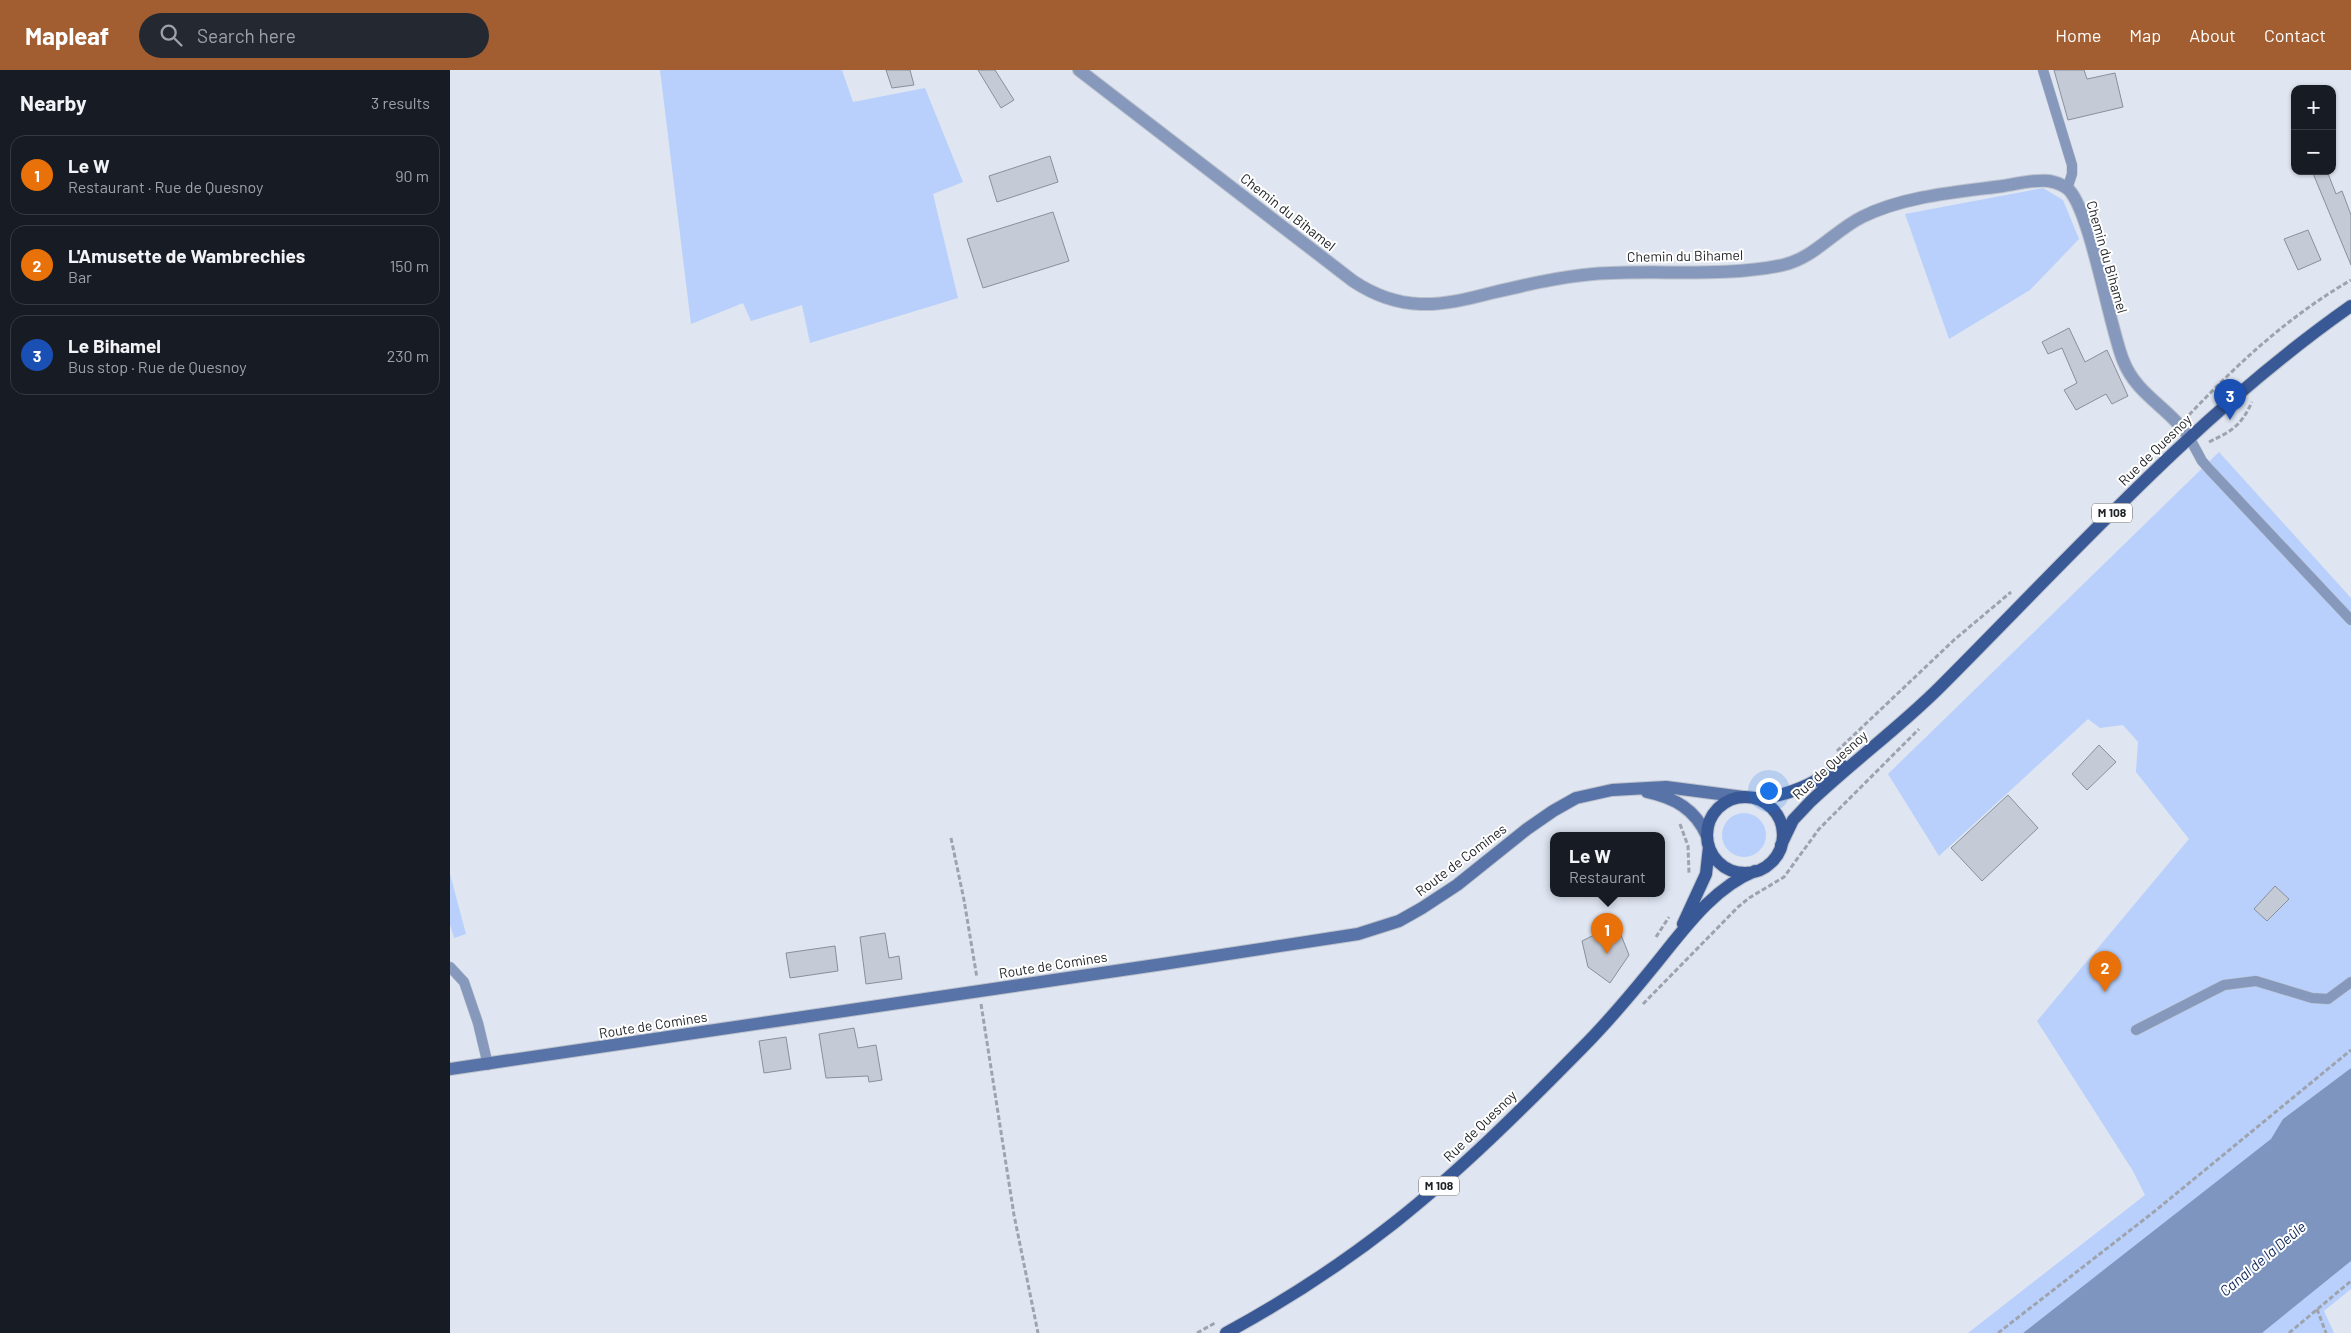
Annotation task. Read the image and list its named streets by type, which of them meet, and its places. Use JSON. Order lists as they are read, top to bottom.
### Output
{
  "streets": {
    "main road": ["Rue de Quesnoy", "M 108"],
    "street": ["Chemin du Bihamel", "Route de Comines"]
  },
  "crossings": [
    ["Chemin du Bihamel", "Rue de Quesnoy"],
    ["Rue de Quesnoy", "Route de Comines"]
  ],
  "water": ["Canal de la Deûle"],
  "page": {
    "header": "Mapleaf",
    "search": "Search here",
    "nav": [
      "Home",
      "Map",
      "About",
      "Contact"
    ],
    "heading": ["Nearby", "3 results"],
    "map_buttons": ["+", "−"],
    "list": [
      {
        "mark": "1",
        "name": "Le W",
        "note": "Restaurant · Rue de Quesnoy",
        "value": "90 m"
      },
      {
        "mark": "2",
        "name": "L'Amusette de Wambrechies",
        "note": "Bar",
        "value": "150 m"
      },
      {
        "mark": "3",
        "name": "Le Bihamel",
        "note": "Bus stop · Rue de Quesnoy",
        "value": "230 m"
      }
    ],
    "pins": ["3", "1", "2"],
    "popup": ["Le W", "Restaurant"]
  }
}
